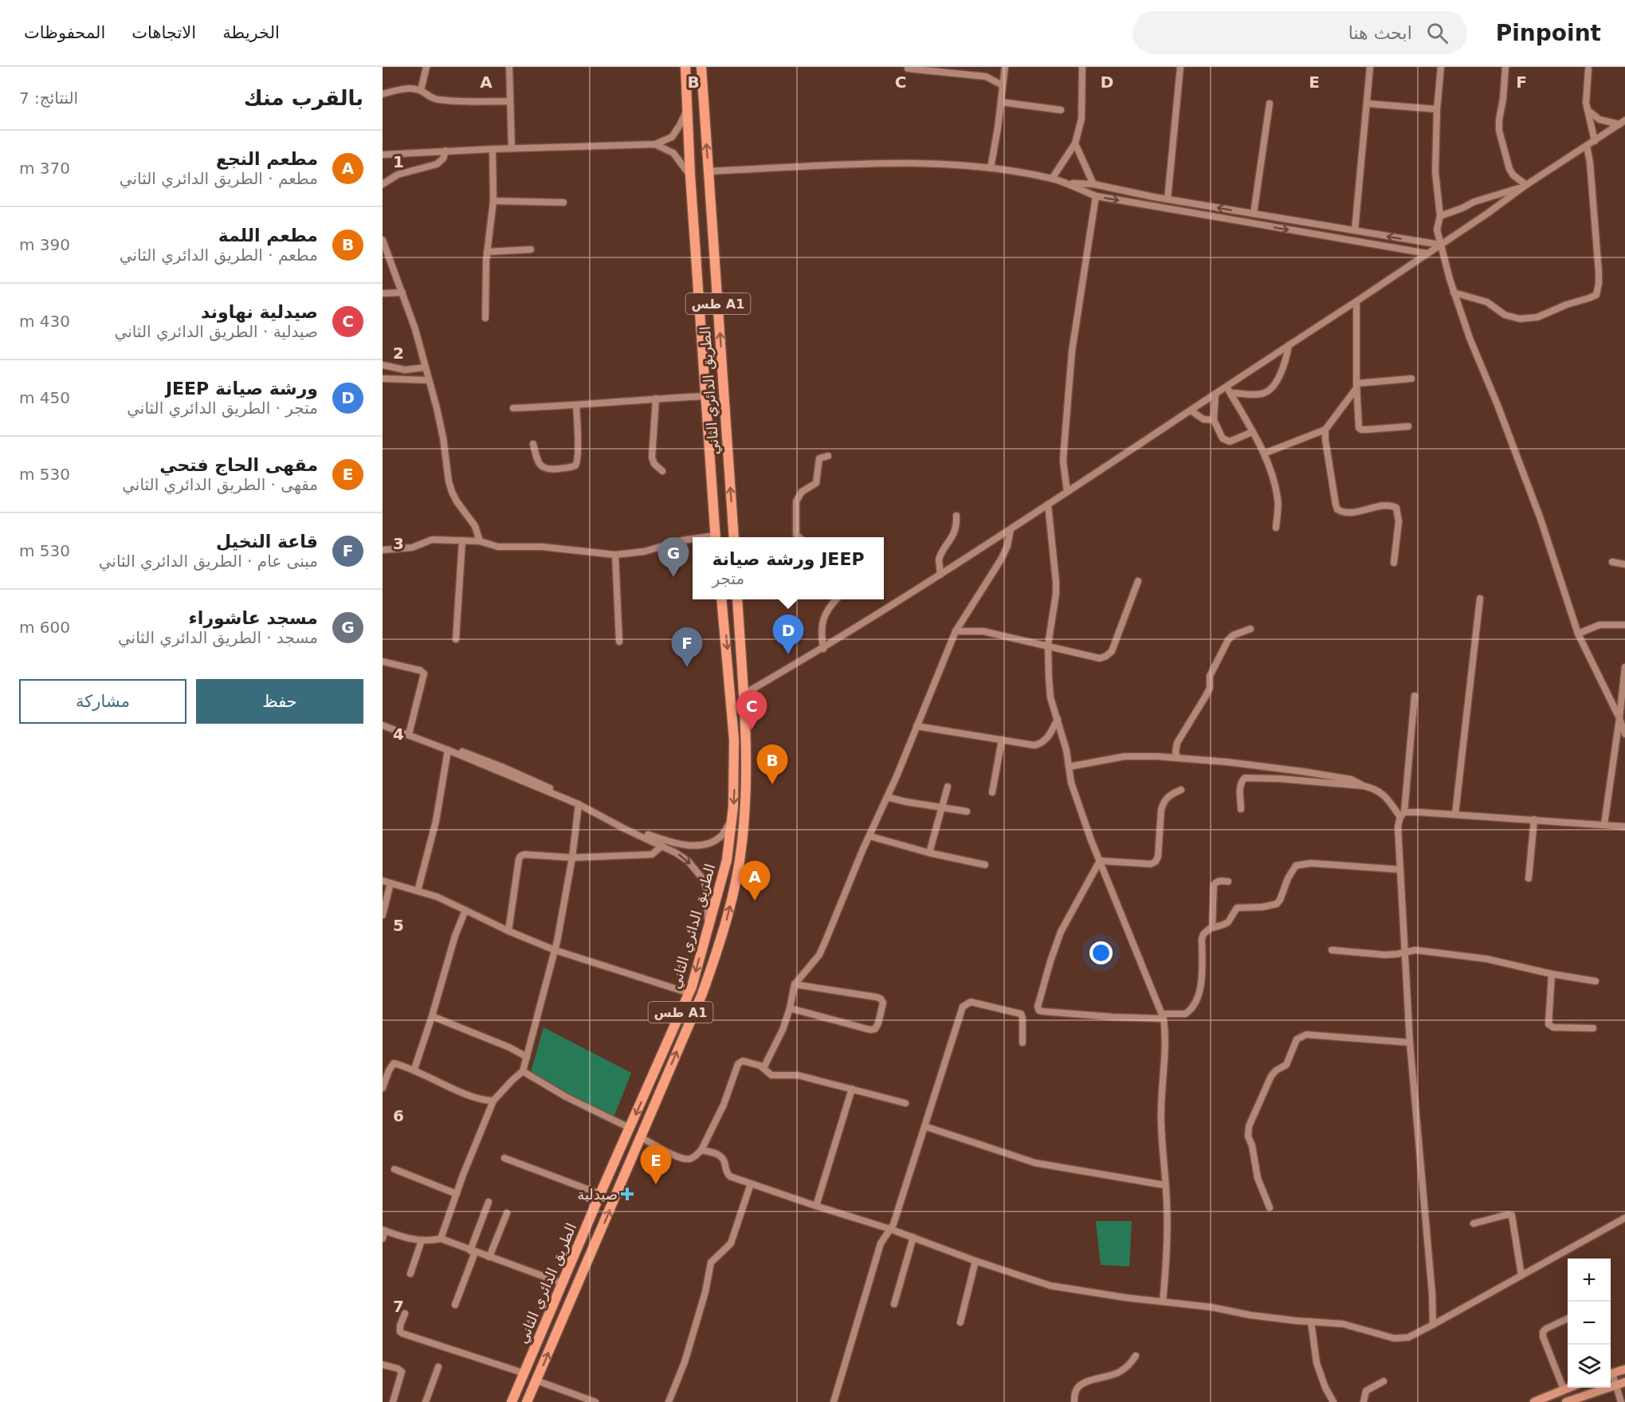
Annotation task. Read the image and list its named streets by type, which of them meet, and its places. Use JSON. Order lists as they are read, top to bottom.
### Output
{
  "streets": {
    "highway": ["طس A1", "الطريق الدائري الثاني"]
  },
  "places": {
    "health": ["صيدلية"]
  },
  "page": {
    "header": "Pinpoint",
    "search": "ابحث هنا",
    "nav": ["الخريطة", "الاتجاهات", "المحفوظات"],
    "heading": ["بالقرب منك", "النتائج: 7"],
    "list": [
      {
        "mark": "A",
        "name": "مطعم النجع",
        "note": "مطعم · الطريق الدائري الثاني",
        "value": "370 m"
      },
      {
        "mark": "B",
        "name": "مطعم اللمة",
        "note": "مطعم · الطريق الدائري الثاني",
        "value": "390 m"
      },
      {
        "mark": "C",
        "name": "صيدلية نهاوند",
        "note": "صيدلية · الطريق الدائري الثاني",
        "value": "430 m"
      },
      {
        "mark": "D",
        "name": "ورشة صيانة JEEP",
        "note": "متجر · الطريق الدائري الثاني",
        "value": "450 m"
      },
      {
        "mark": "E",
        "name": "مقهى الحاج فتحي",
        "note": "مقهى · الطريق الدائري الثاني",
        "value": "530 m"
      },
      {
        "mark": "F",
        "name": "قاعة النخيل",
        "note": "مبنى عام · الطريق الدائري الثاني",
        "value": "530 m"
      },
      {
        "mark": "G",
        "name": "مسجد عاشوراء",
        "note": "مسجد · الطريق الدائري الثاني",
        "value": "600 m"
      }
    ],
    "popup": ["ورشة صيانة JEEP", "متجر"],
    "pins": [
      "G",
      "D",
      "F",
      "C",
      "B",
      "A",
      "E"
    ],
    "buttons": ["حفظ", "مشاركة"],
    "map_buttons": ["+", "−"]
  },
  "grid": {
    "columns": [
      "A",
      "B",
      "C",
      "D",
      "E",
      "F"
    ],
    "rows": [
      "1",
      "2",
      "3",
      "4",
      "5",
      "6",
      "7"
    ]
  }
}
